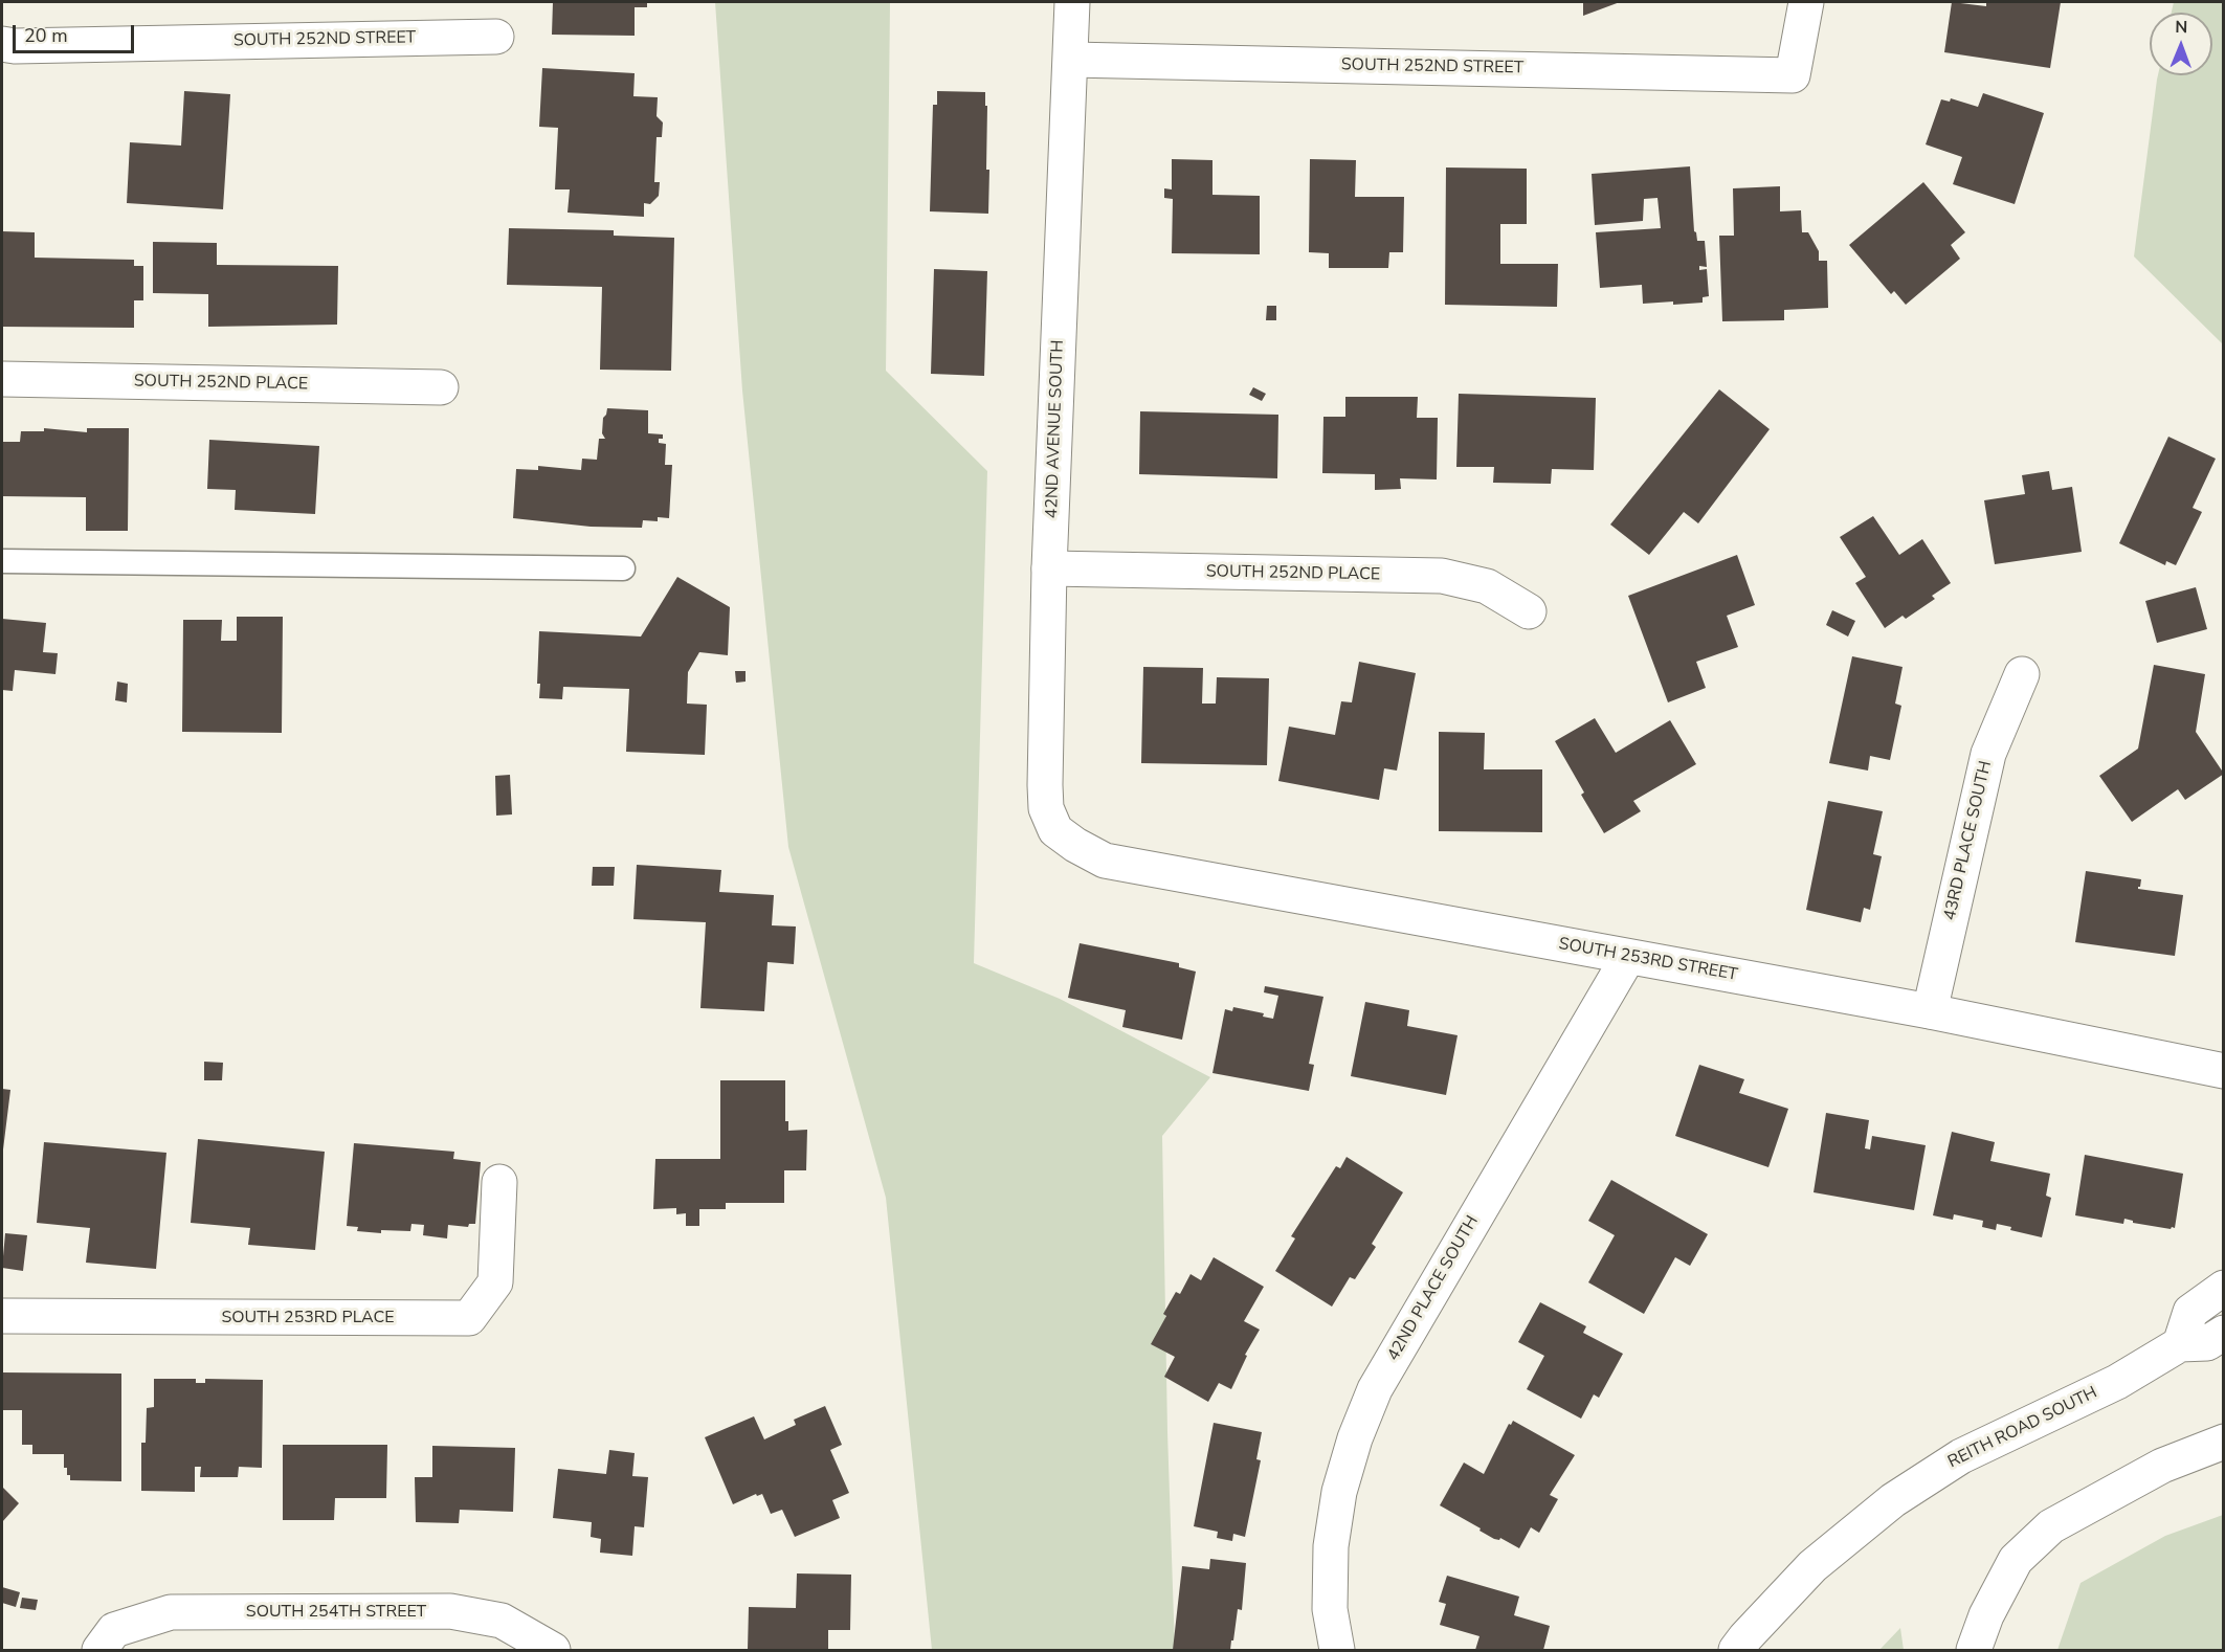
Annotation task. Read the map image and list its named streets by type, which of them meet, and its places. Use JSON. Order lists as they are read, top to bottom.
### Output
{
  "streets": {
    "street": [
      "SOUTH 252ND STREET",
      "SOUTH 252ND PLACE",
      "42ND AVENUE SOUTH",
      "43RD PLACE SOUTH",
      "SOUTH 253RD STREET",
      "42ND PLACE SOUTH",
      "SOUTH 253RD PLACE",
      "REITH ROAD SOUTH",
      "SOUTH 254TH STREET"
    ]
  },
  "crossings": [
    ["SOUTH 252ND STREET", "42ND AVENUE SOUTH"],
    ["SOUTH 252ND PLACE", "42ND AVENUE SOUTH"],
    ["42ND AVENUE SOUTH", "SOUTH 253RD STREET"],
    ["43RD PLACE SOUTH", "SOUTH 253RD STREET"],
    ["SOUTH 253RD STREET", "42ND PLACE SOUTH"]
  ],
  "scale_bar": "20 m",
  "north": "top"
}
